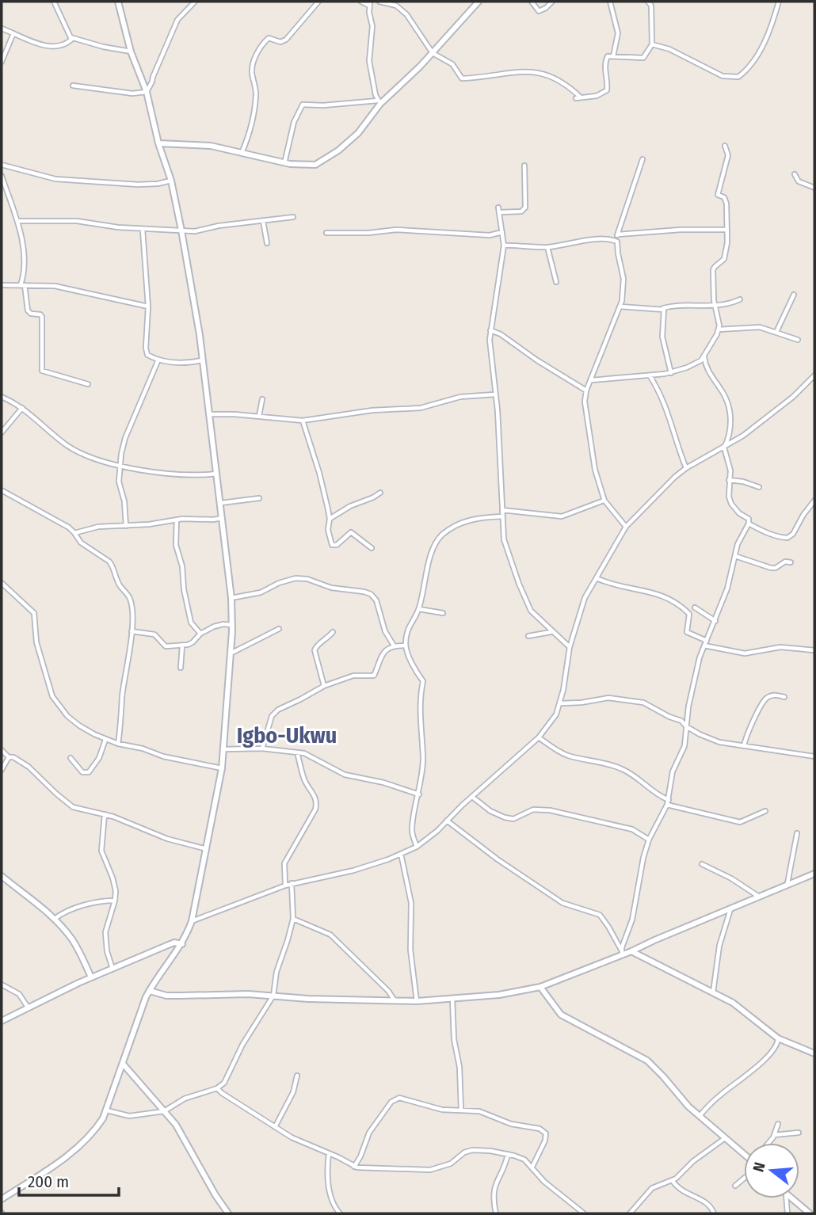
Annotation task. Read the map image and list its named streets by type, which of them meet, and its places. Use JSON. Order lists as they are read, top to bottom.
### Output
{
  "districts": ["Igbo-Ukwu"],
  "scale_bar": "200 m",
  "north": "left"
}
